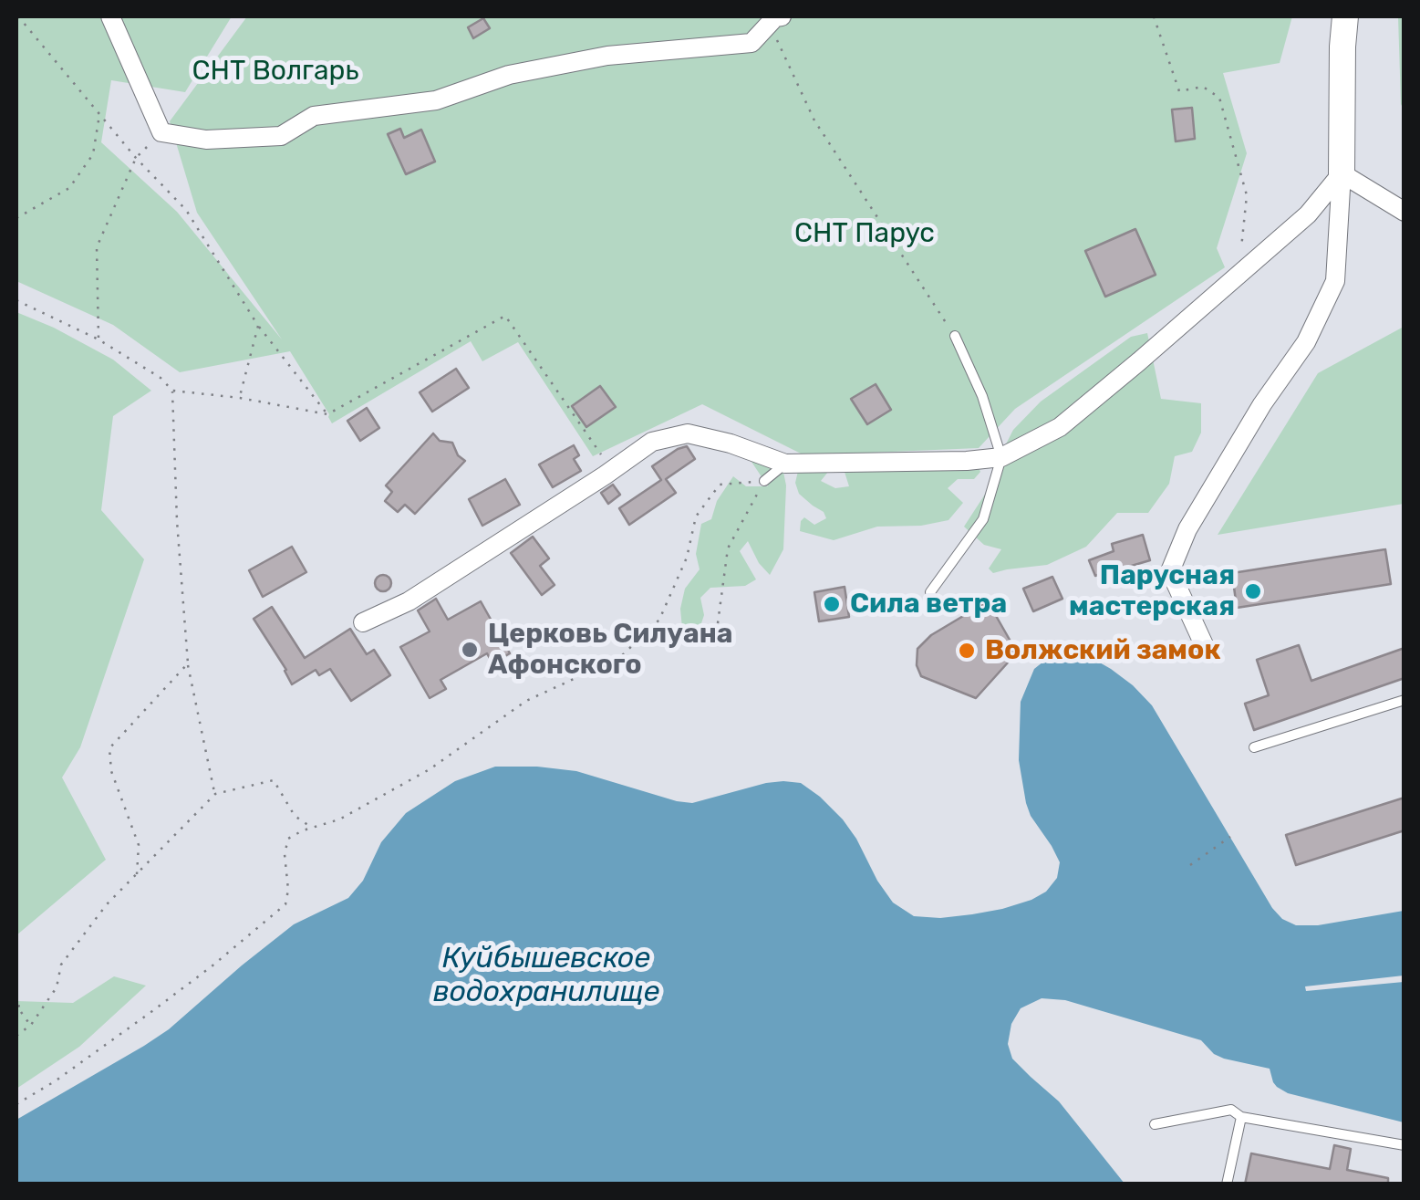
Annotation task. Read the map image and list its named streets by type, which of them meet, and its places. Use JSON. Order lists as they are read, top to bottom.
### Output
{
  "water": ["Куйбышевское водохранилище"],
  "parks": ["СНТ Волгарь", "СНТ Парус"],
  "places": [
    "Парусная мастерская",
    "Сила ветра",
    "Церковь Силуана Афонского",
    "Волжский замок"
  ]
}
